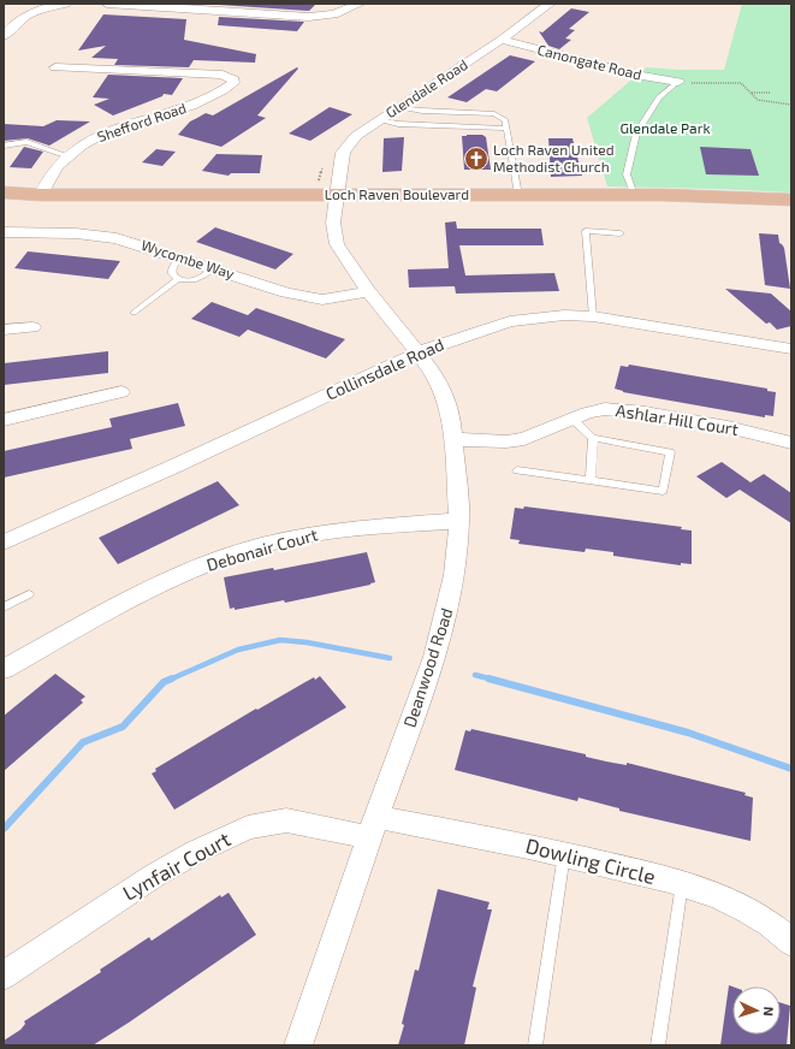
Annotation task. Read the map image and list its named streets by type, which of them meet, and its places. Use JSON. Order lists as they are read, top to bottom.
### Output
{
  "streets": {
    "main road": ["Loch Raven Boulevard"],
    "street": [
      "Canongate Road",
      "Glendale Road",
      "Shefford Road",
      "Wycombe Way",
      "Collinsdale Road",
      "Ashlar Hill Court",
      "Debonair Court",
      "Deanwood Road",
      "Dowling Circle",
      "Lynfair Court"
    ]
  },
  "crossings": [
    ["Canongate Road", "Glendale Road"],
    ["Glendale Road", "Loch Raven Boulevard"],
    ["Glendale Road", "Deanwood Road"],
    ["Shefford Road", "Loch Raven Boulevard"],
    ["Loch Raven Boulevard", "Deanwood Road"],
    ["Wycombe Way", "Deanwood Road"],
    ["Collinsdale Road", "Deanwood Road"],
    ["Ashlar Hill Court", "Deanwood Road"],
    ["Debonair Court", "Deanwood Road"],
    ["Deanwood Road", "Dowling Circle"],
    ["Deanwood Road", "Lynfair Court"],
    ["Dowling Circle", "Lynfair Court"]
  ],
  "parks": ["Glendale Park"],
  "places": {
    "church": ["Loch Raven United Methodist Church"]
  },
  "north": "right"
}
